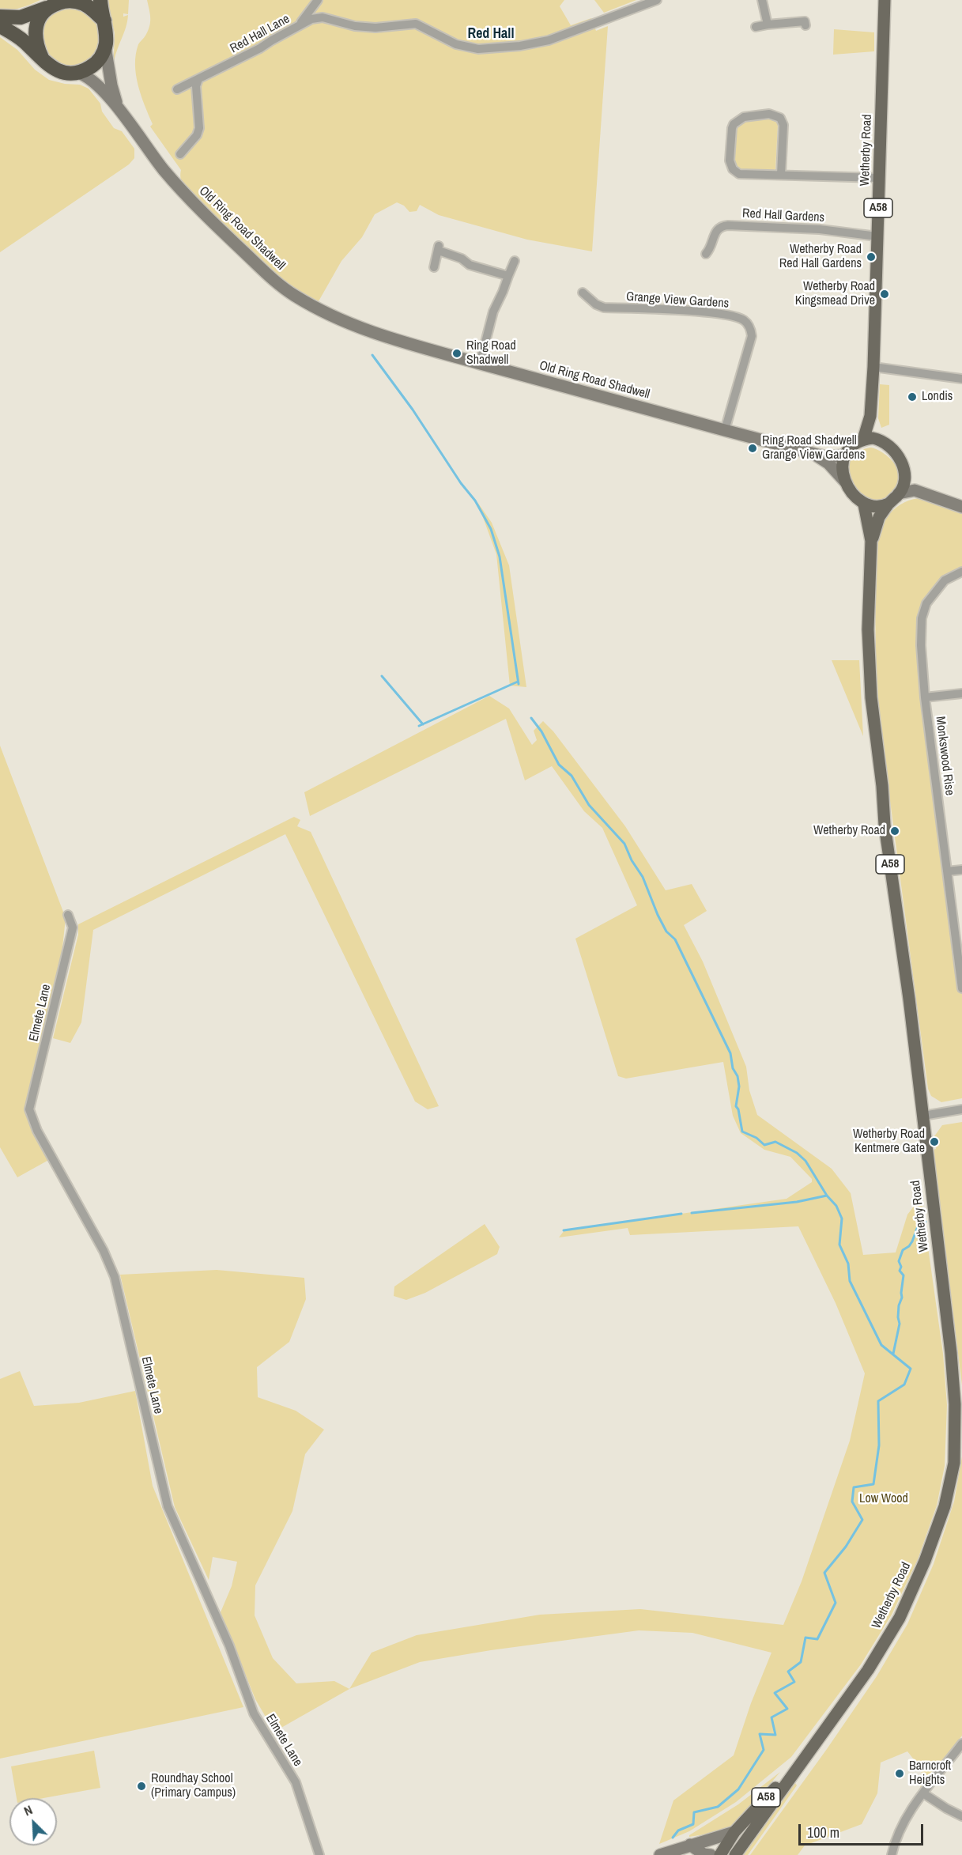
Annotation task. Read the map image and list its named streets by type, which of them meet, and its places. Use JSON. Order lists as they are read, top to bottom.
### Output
{
  "streets": {
    "main road": ["Wetherby Road", "A58", "Old Ring Road Shadwell"],
    "street": [
      "Red Hall Lane",
      "Red Hall Gardens",
      "Grange View Gardens",
      "Monkswood Rise",
      "Elmete Lane"
    ]
  },
  "crossings": [
    ["Wetherby Road", "A58"],
    ["Wetherby Road", "Red Hall Gardens"],
    ["A58", "Old Ring Road Shadwell"],
    ["Old Ring Road Shadwell", "Grange View Gardens"]
  ],
  "districts": ["Red Hall"],
  "parks": ["Low Wood"],
  "places": [
    "Wetherby Road Red Hall Gardens",
    "Wetherby Road Kingsmead Drive",
    "Ring Road Shadwell",
    "Londis",
    "Ring Road Shadwell Grange View Gardens",
    "Wetherby Road",
    "Wetherby Road Kentmere Gate",
    "Barncroft Heights",
    "Roundhay School (Primary Campus)"
  ],
  "scale_bar": "100 m",
  "north": "top left"
}
